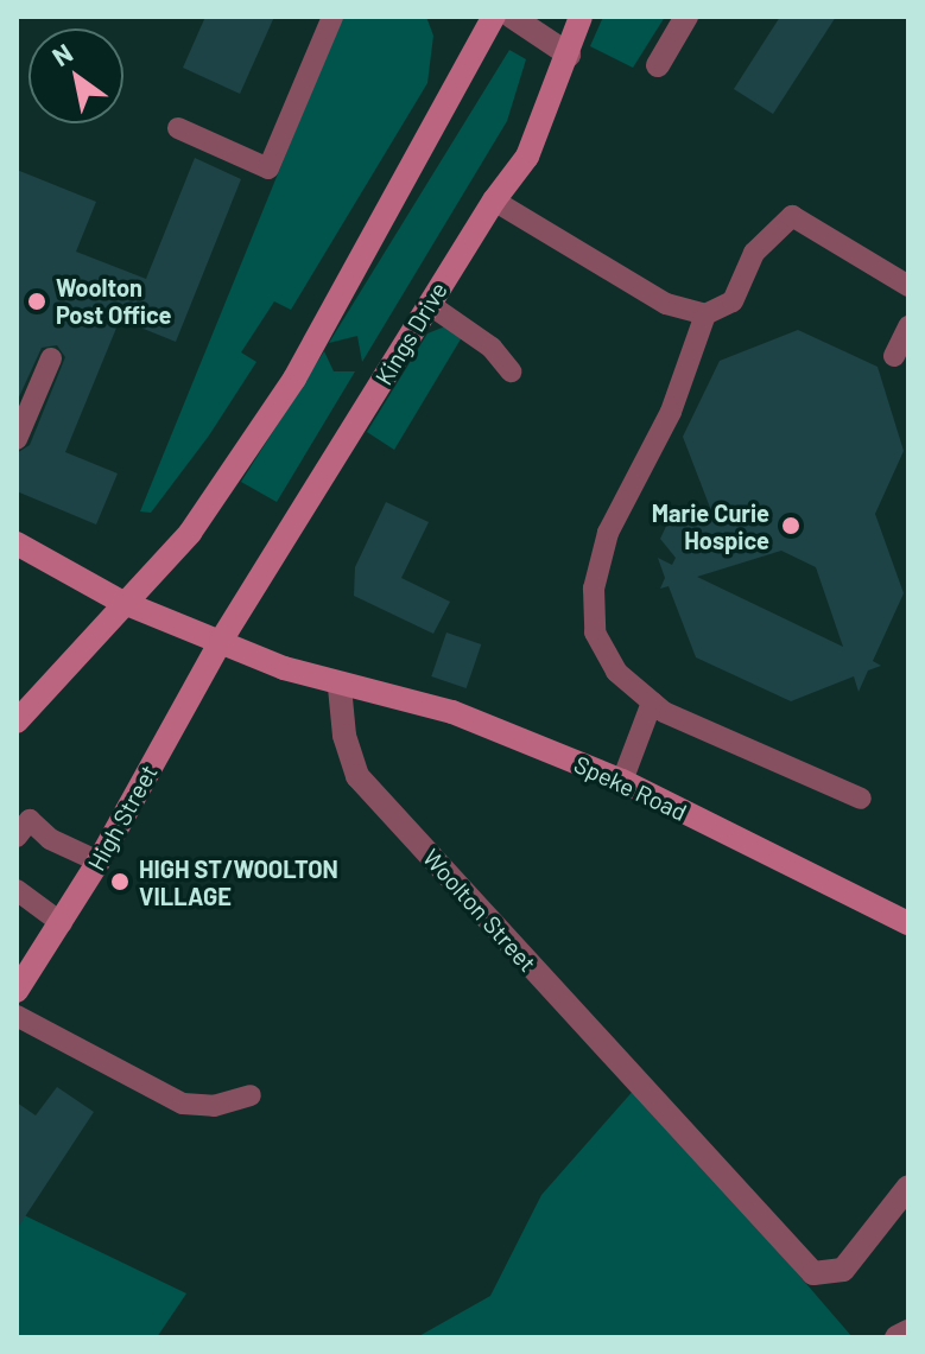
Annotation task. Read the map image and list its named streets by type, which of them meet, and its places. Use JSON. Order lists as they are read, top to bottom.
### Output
{
  "streets": {
    "street": [
      "Kings Drive",
      "Speke Road",
      "High Street",
      "Woolton Street"
    ]
  },
  "crossings": [
    ["Kings Drive", "High Street"],
    ["Speke Road", "Woolton Street"]
  ],
  "places": ["Woolton Post Office", "Marie Curie Hospice", "HIGH ST/WOOLTON VILLAGE"],
  "north": "top left"
}
